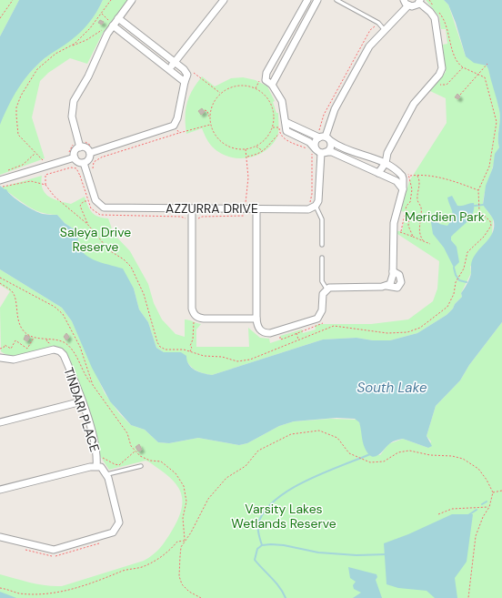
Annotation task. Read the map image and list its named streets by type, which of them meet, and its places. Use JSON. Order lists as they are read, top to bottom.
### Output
{
  "streets": {
    "street": ["AZZURRA DRIVE", "TINDARI PLACE"]
  },
  "water": ["South Lake"],
  "parks": ["Meridien Park", "Saleya Drive Reserve", "Varsity Lakes Wetlands Reserve"]
}
